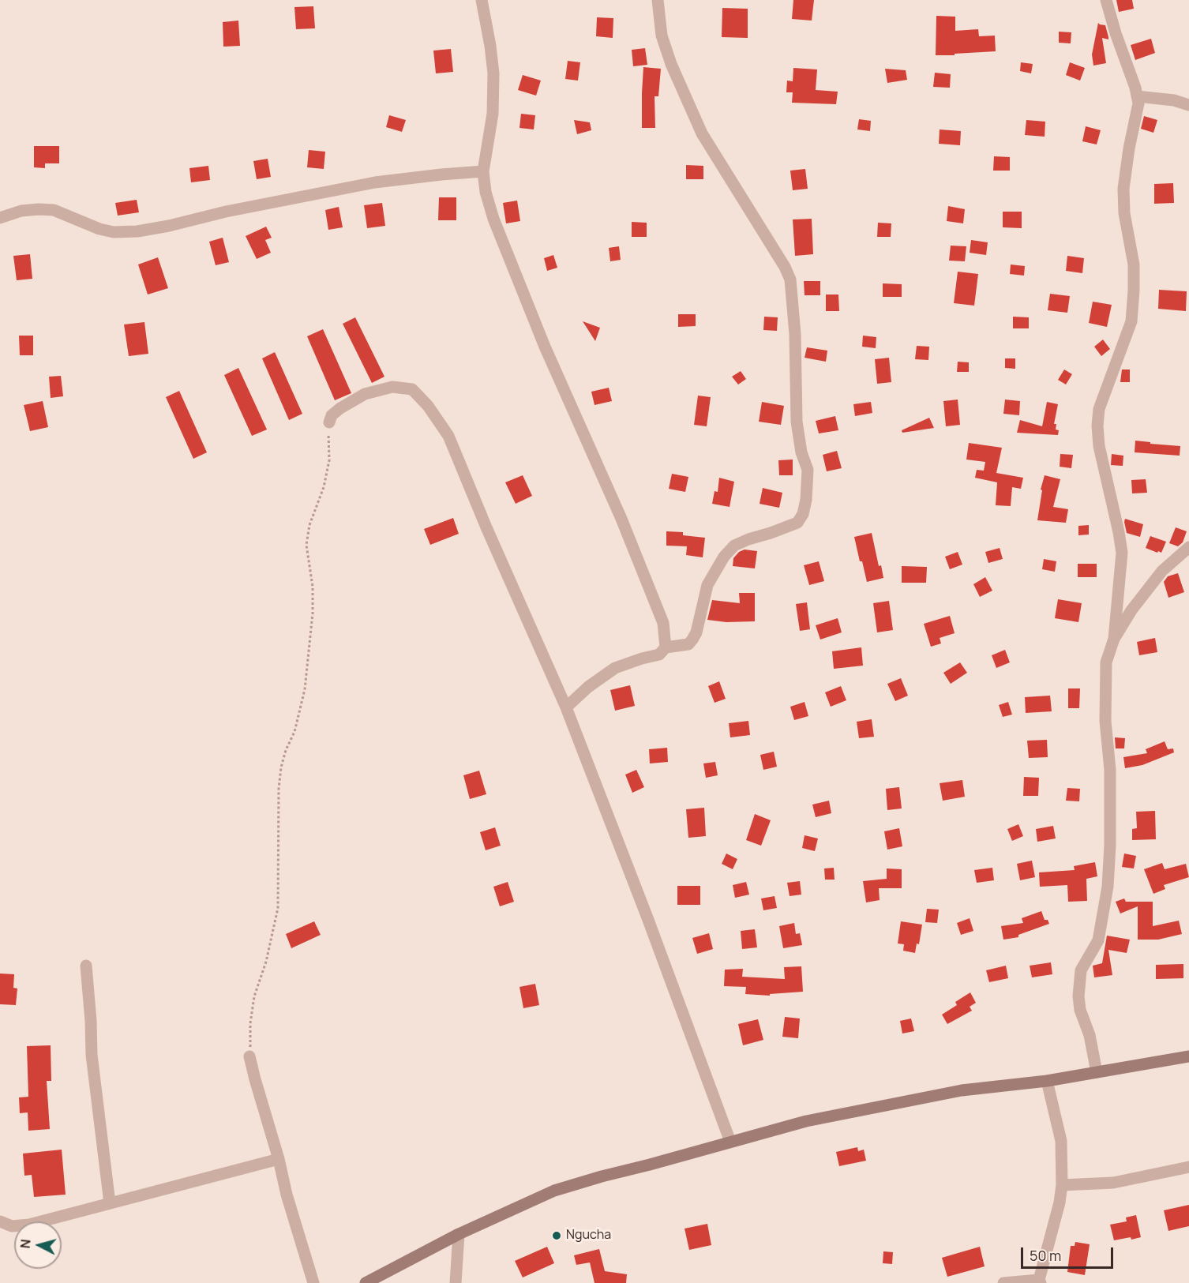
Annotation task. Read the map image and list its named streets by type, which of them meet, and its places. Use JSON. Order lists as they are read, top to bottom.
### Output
{
  "places": ["Ngucha"],
  "scale_bar": "50 m",
  "north": "left"
}
